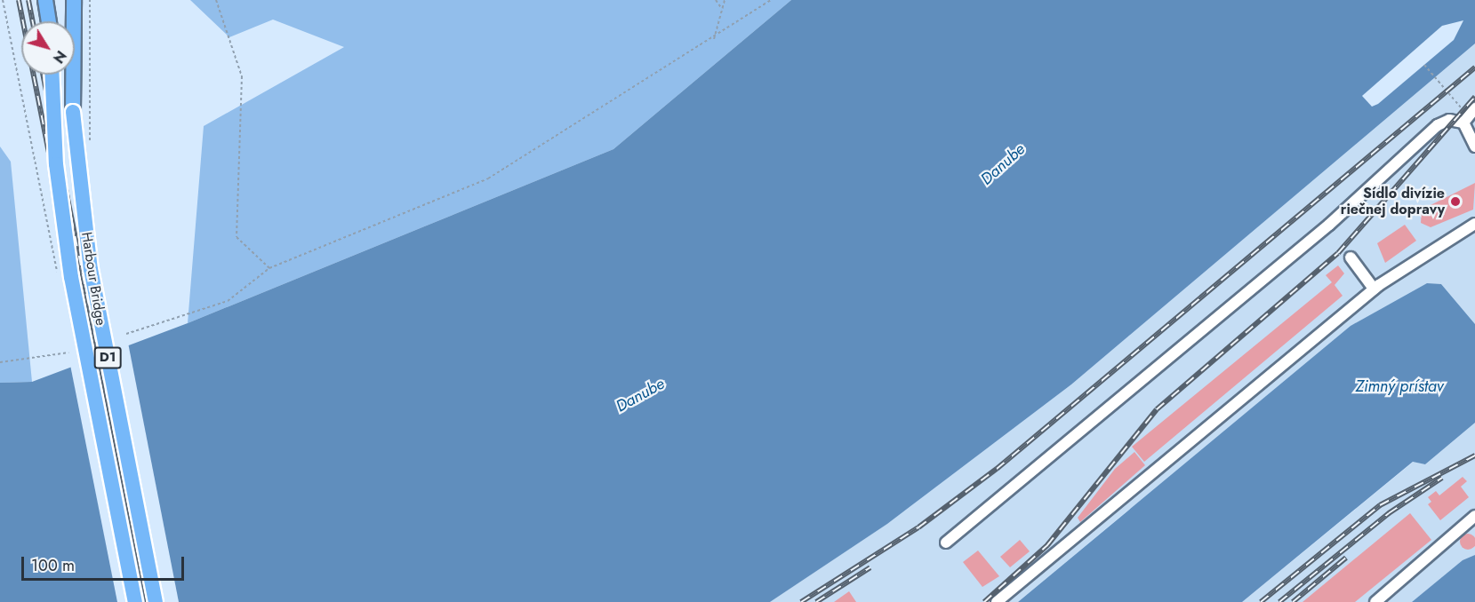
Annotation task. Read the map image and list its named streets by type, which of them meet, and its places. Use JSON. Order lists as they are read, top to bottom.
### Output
{
  "streets": {
    "highway": ["Harbour Bridge", "D1"]
  },
  "water": ["Danube", "Zimný prístav"],
  "places": ["Sídlo divízie riečnej dopravy"],
  "scale_bar": "100 m",
  "north": "bottom right"
}
